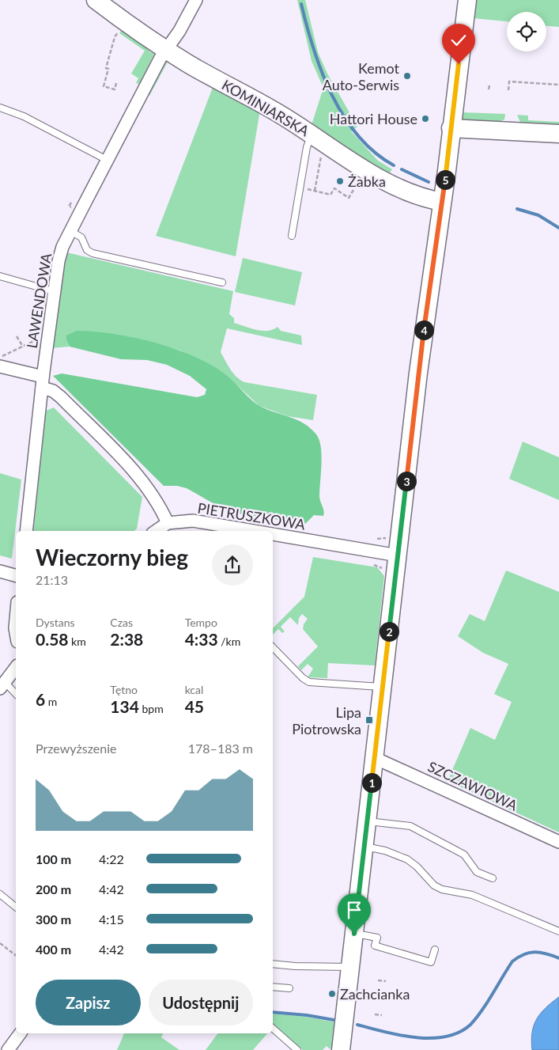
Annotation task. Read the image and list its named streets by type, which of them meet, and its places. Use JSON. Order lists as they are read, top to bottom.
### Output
{
  "streets": {
    "main road": ["KOMINIARSKA"],
    "street": ["LAWENDOWA", "PIETRUSZKOWA", "SZCZAWIOWA"]
  },
  "crossings": [
    ["KOMINIARSKA", "LAWENDOWA"]
  ],
  "places": {
    "other": [
      "Kemot Auto-Serwis",
      "Hattori House",
      "Żabka",
      "Zachcianka"
    ],
    "transit": ["Lipa Piotrowska"]
  },
  "page": {
    "pins": [
      "5",
      "4",
      "3",
      "2",
      "1"
    ],
    "heading": ["Wieczorny bieg", "21:13"],
    "stats": [
      ["Dystans", "0.58 km"],
      ["Czas", "2:38"],
      ["Tempo", "4:33 /km"],
      ["6 m"],
      ["Tętno", "134 bpm"],
      ["kcal", "45"]
    ],
    "chart": ["Przewyższenie", "178–183 m"],
    "list": [
      {
        "name": "100 m",
        "note": "4:22"
      },
      {
        "name": "200 m",
        "note": "4:42"
      },
      {
        "name": "300 m",
        "note": "4:15"
      },
      {
        "name": "400 m",
        "note": "4:42"
      }
    ],
    "buttons": ["Zapisz", "Udostępnij"]
  }
}
